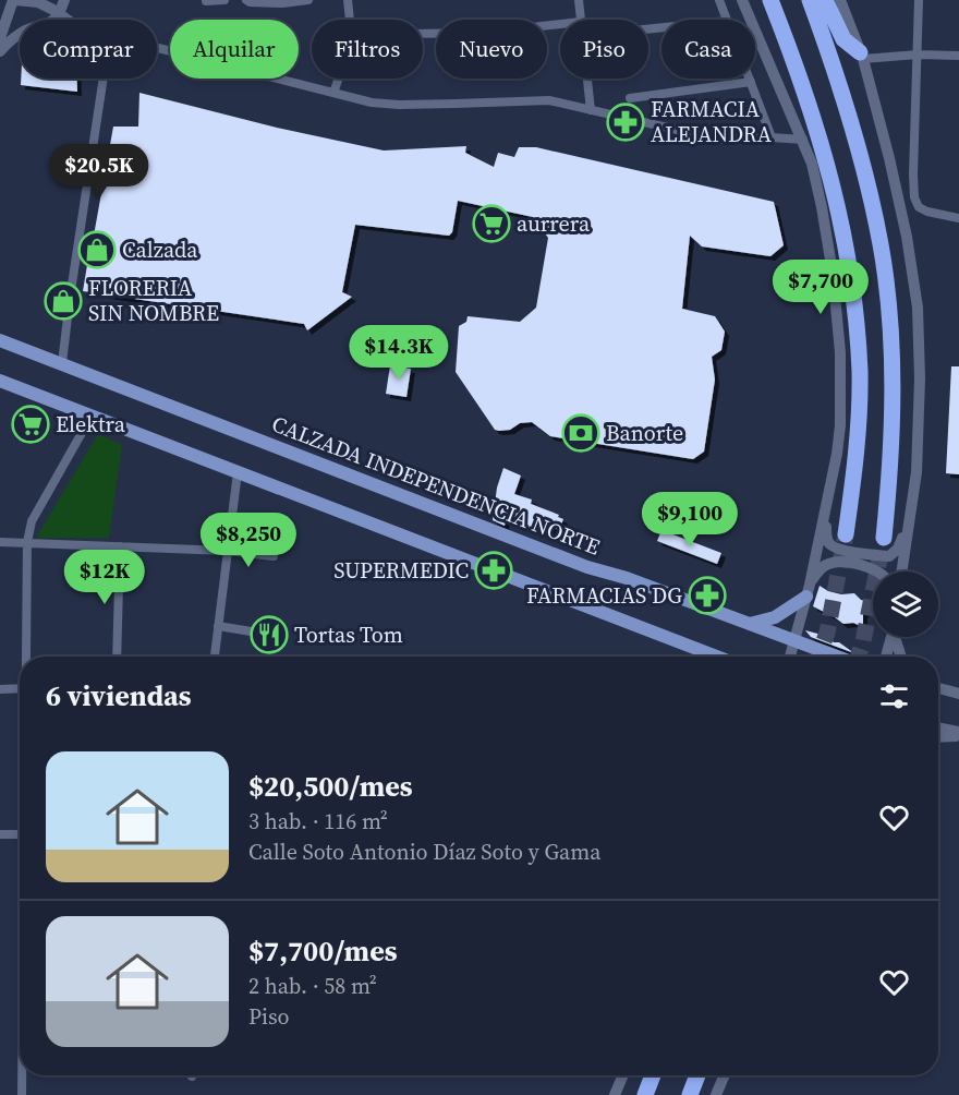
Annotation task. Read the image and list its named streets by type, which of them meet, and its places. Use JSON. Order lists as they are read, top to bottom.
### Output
{
  "streets": {
    "main road": ["CALZADA INDEPENDENCIA NORTE"]
  },
  "places": {
    "pharmacy": ["FARMACIA ALEJANDRA", "SUPERMEDIC", "FARMACIAS DG"],
    "supermarket": ["aurrera", "Elektra"],
    "shop": ["Calzada", "FLORERIA SIN NOMBRE"],
    "bank": ["Banorte"],
    "restaurant": ["Tortas Tom"]
  },
  "page": {
    "chip": [
      "Comprar",
      "Alquilar",
      "Filtros",
      "Nuevo",
      "Piso",
      "Casa"
    ],
    "price": [
      "$20.5K",
      "$7,700",
      "$14.3K",
      "$9,100",
      "$8,250",
      "$12K"
    ],
    "heading": "6 viviendas",
    "list": [
      {
        "name": "$20,500/mes",
        "note": "3 hab. · 116 m² · Calle Soto Antonio Díaz Soto y Gama"
      },
      {
        "name": "$7,700/mes",
        "note": "2 hab. · 58 m² · Piso"
      }
    ]
  }
}
